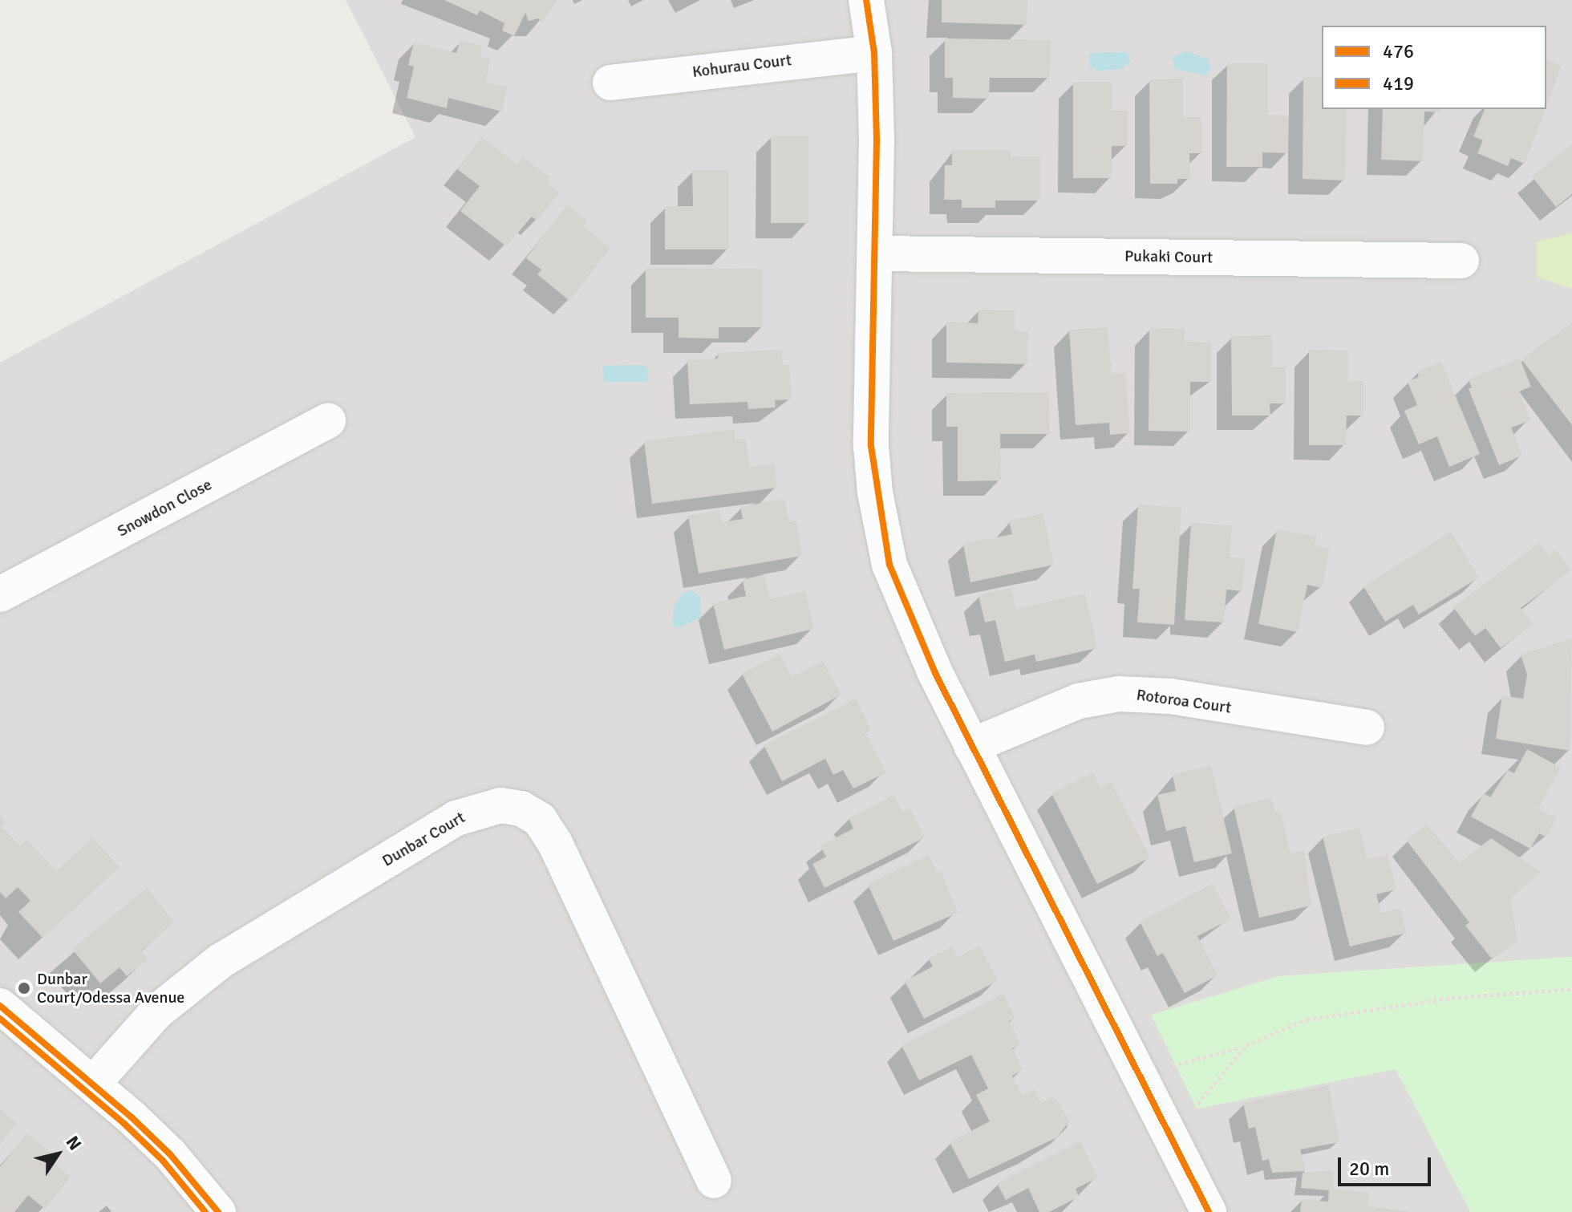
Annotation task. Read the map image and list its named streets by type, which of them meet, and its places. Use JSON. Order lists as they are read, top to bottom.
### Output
{
  "streets": {
    "street": [
      "Kohurau Court",
      "Pukaki Court",
      "Snowdon Close",
      "Rotoroa Court",
      "Dunbar Court"
    ]
  },
  "places": ["Dunbar Court/Odessa Avenue"],
  "lines": ["transit line 476", "transit line 419"],
  "legend": ["476", "419"],
  "scale_bar": "20 m",
  "north": "top right"
}
